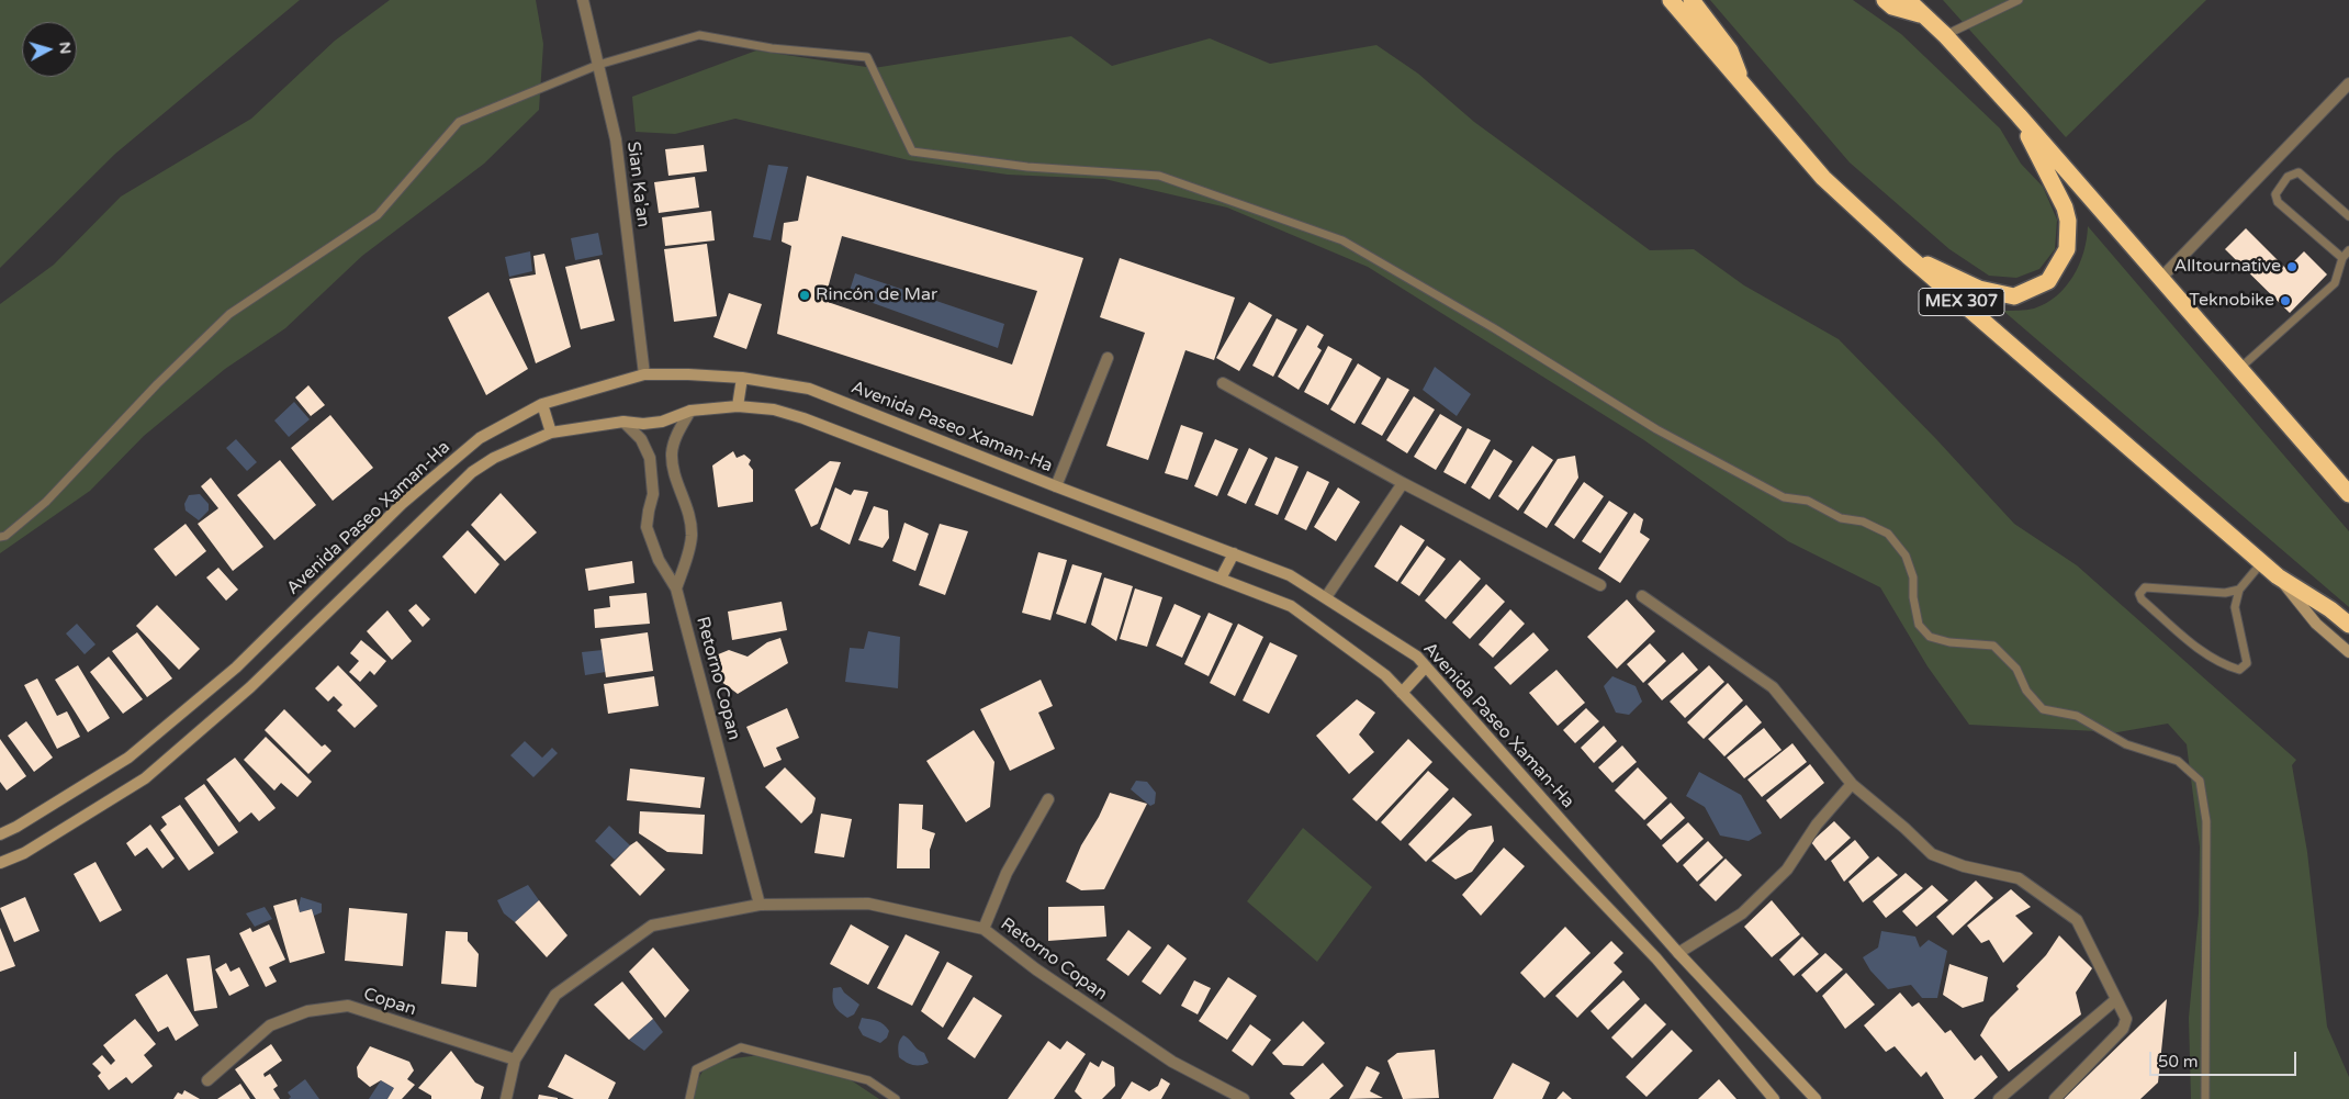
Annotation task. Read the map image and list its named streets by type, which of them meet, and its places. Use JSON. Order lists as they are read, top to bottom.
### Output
{
  "streets": {
    "highway": ["MEX 307"],
    "main road": ["Avenida Paseo Xaman-Ha"],
    "street": ["Sian Ka'an", "Retorno Copan", "Copan"]
  },
  "crossings": [
    ["Sian Ka'an", "Avenida Paseo Xaman-Ha"],
    ["Avenida Paseo Xaman-Ha", "Retorno Copan"],
    ["Retorno Copan", "Copan"]
  ],
  "places": ["Alltournative", "Rincón de Mar", "Teknobike"],
  "scale_bar": "50 m",
  "north": "right"
}
